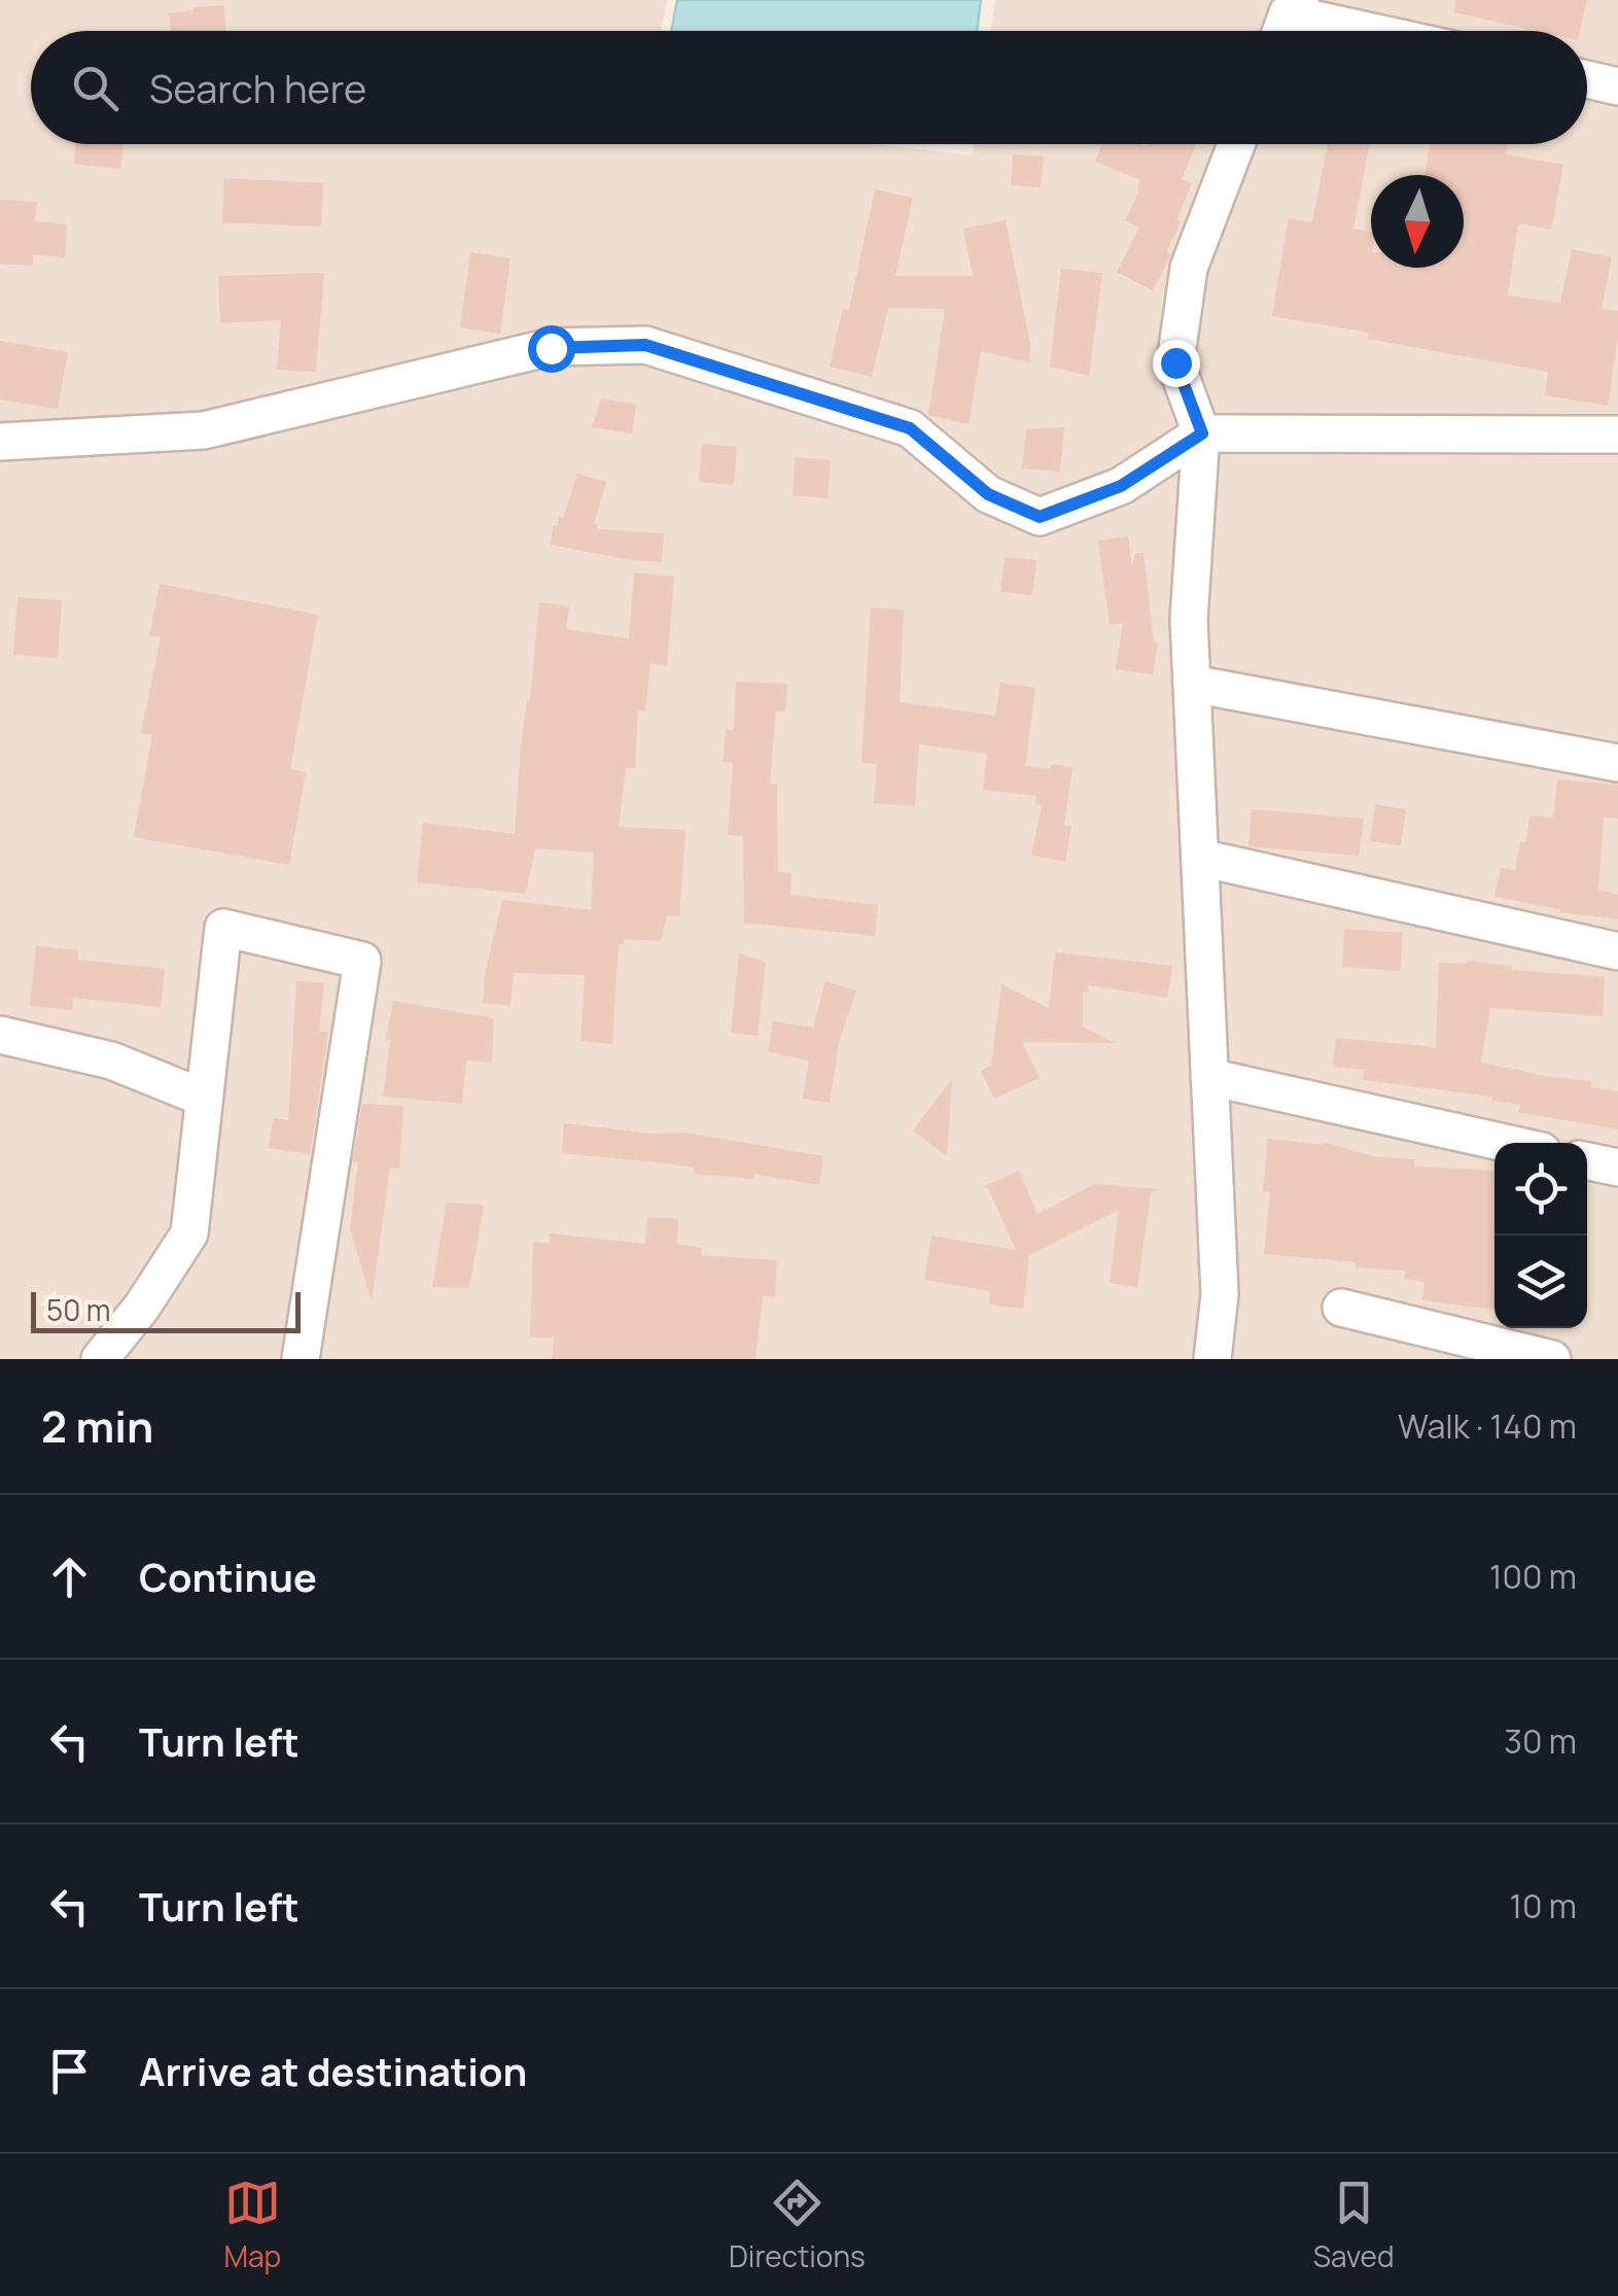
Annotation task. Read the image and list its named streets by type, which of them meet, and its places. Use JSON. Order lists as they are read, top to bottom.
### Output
{
  "scale_bar": "50 m",
  "north": "bottom",
  "page": {
    "search": "Search here",
    "scale": "50 m",
    "heading": ["2 min", "Walk · 140 m"],
    "list": [
      ["Continue", "100 m"],
      ["Turn left", "30 m"],
      ["Turn left", "10 m"],
      "Arrive at destination"
    ],
    "nav": ["Map", "Directions", "Saved"]
  }
}
